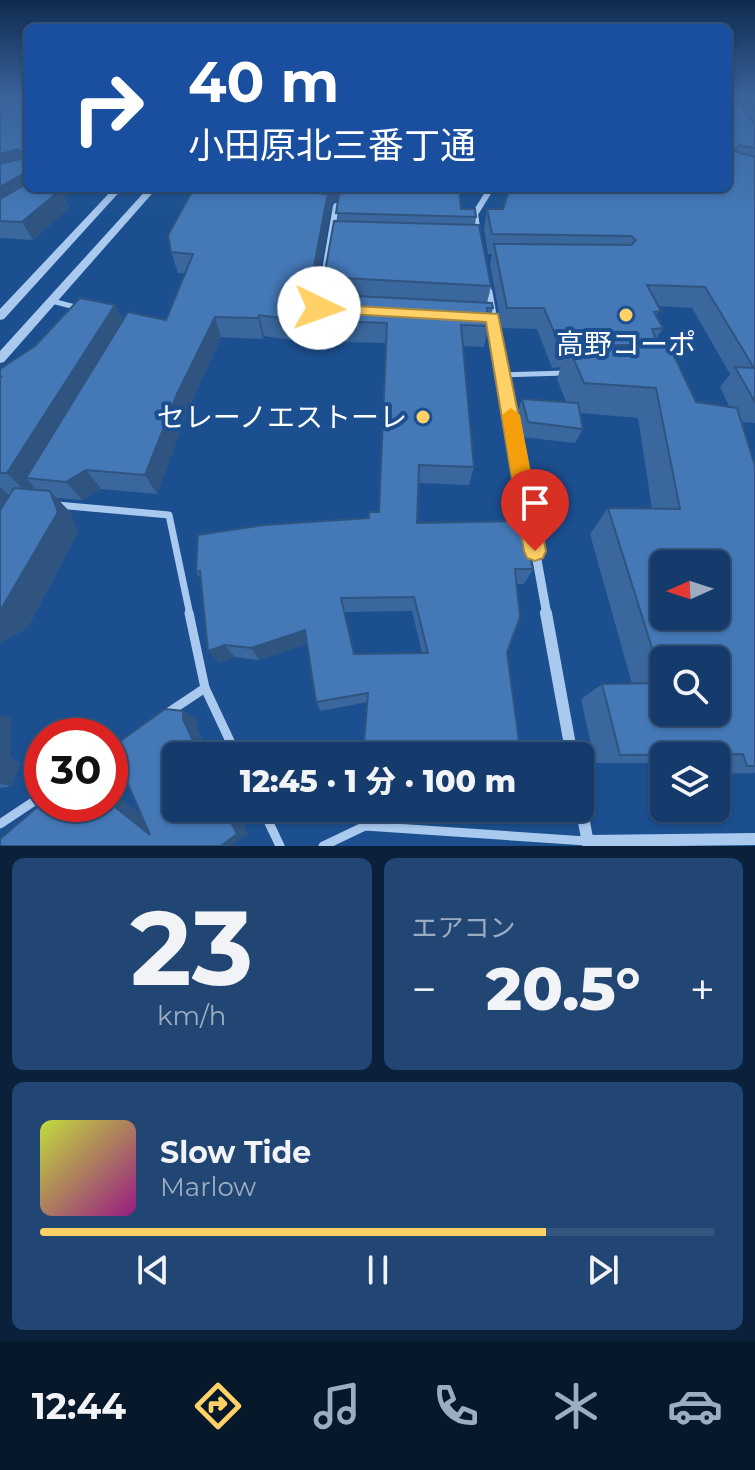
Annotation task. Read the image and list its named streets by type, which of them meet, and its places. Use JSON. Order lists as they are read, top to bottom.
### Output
{
  "places": ["高野コーポ", "セレーノエストーレ"],
  "north": "left",
  "page": {
    "turn": ["40 m", "小田原北三番丁通"],
    "limit": "30",
    "trip": "12:45 · 1 分 · 100 m",
    "tile": [
      ["23", "km/h"],
      "エアコン"
    ],
    "heat": ["−", "20.5°", "+"],
    "song": ["Slow Tide", "Marlow"],
    "tabs": "12:44"
  }
}
